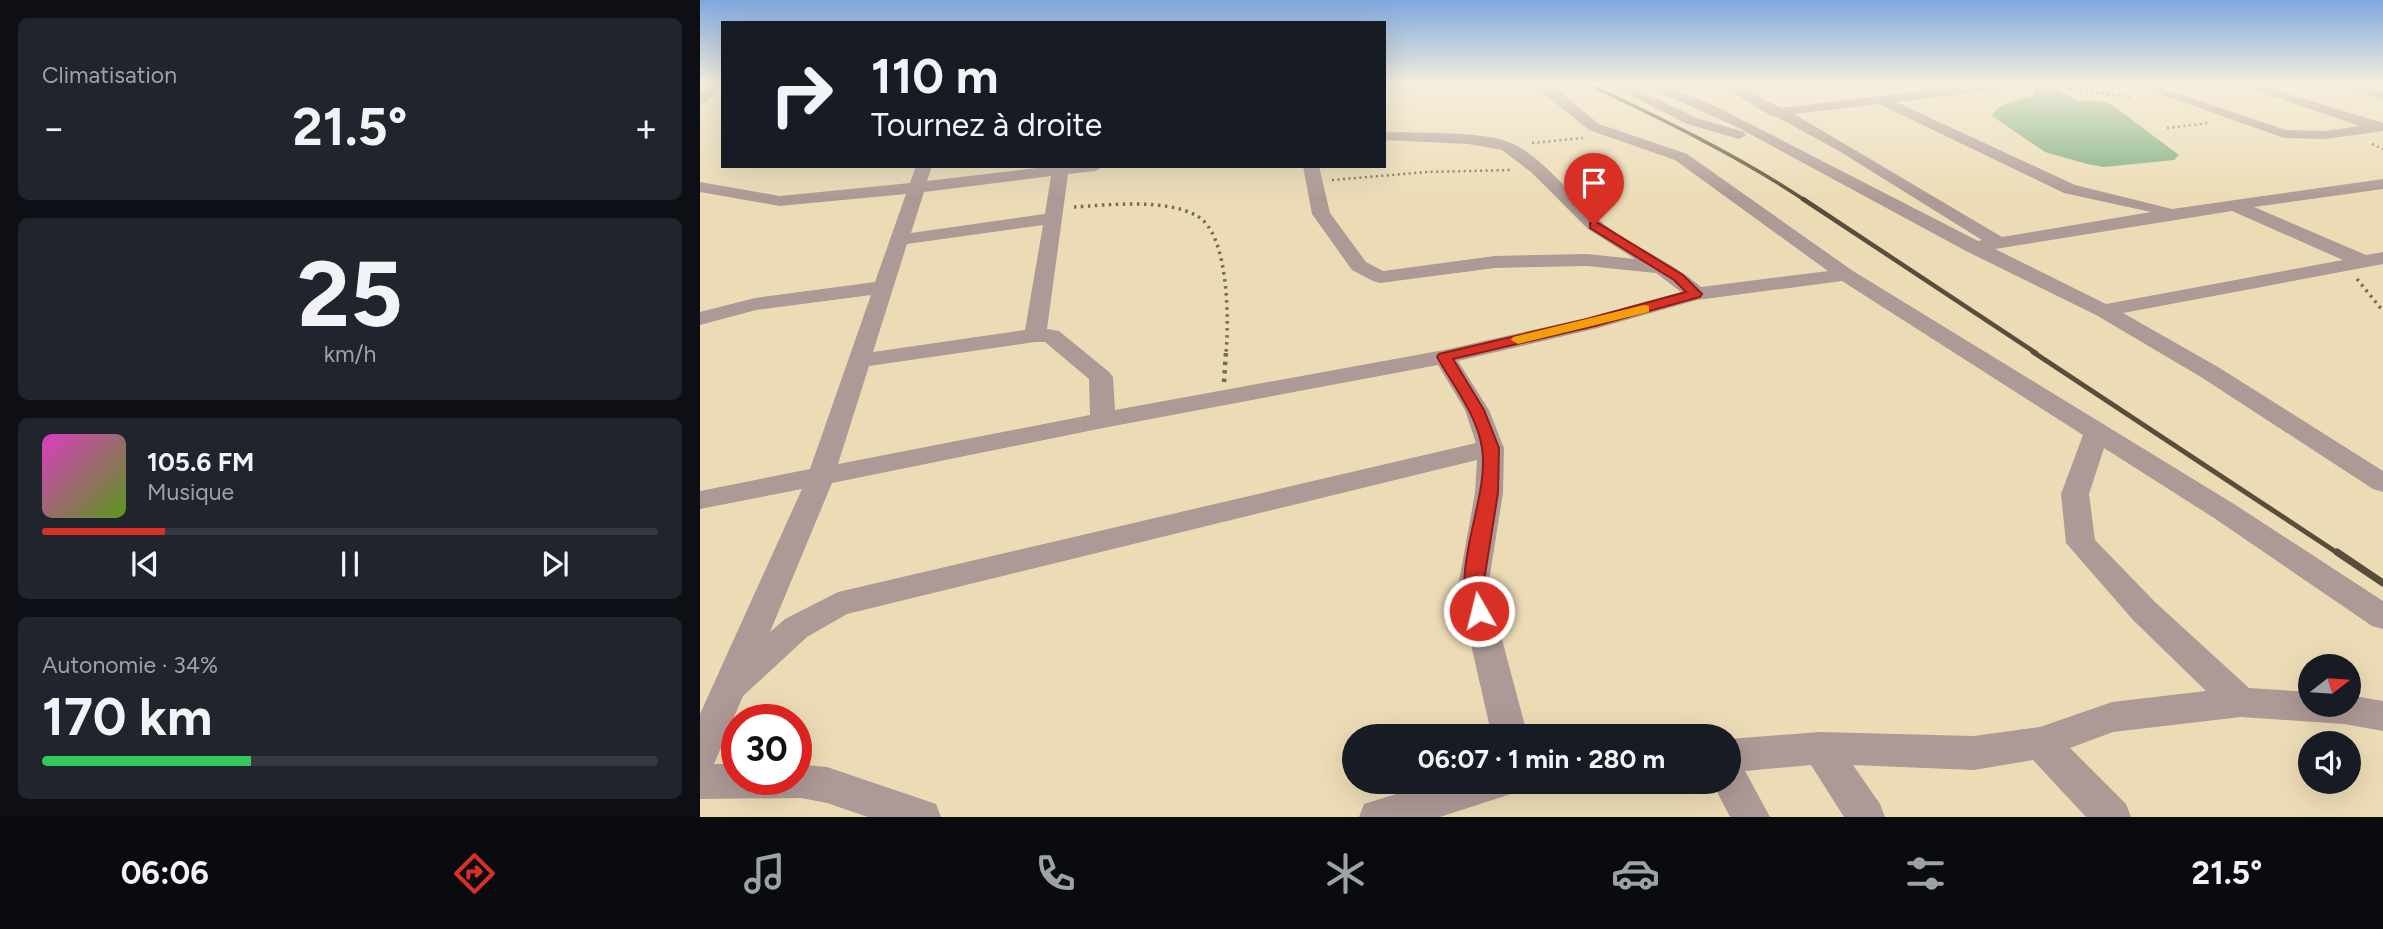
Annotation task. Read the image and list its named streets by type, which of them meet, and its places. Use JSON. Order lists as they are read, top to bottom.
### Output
{
  "north": "right",
  "page": {
    "tile": [
      "Climatisation",
      ["25", "km/h"],
      ["Autonomie · 34%", "170 km"]
    ],
    "turn": ["110 m", "Tournez à droite"],
    "heat": ["−", "21.5°", "+"],
    "song": ["105.6 FM", "Musique"],
    "limit": "30",
    "trip": "06:07 · 1 min · 280 m",
    "tabs": ["06:06", "21.5°"]
  }
}
